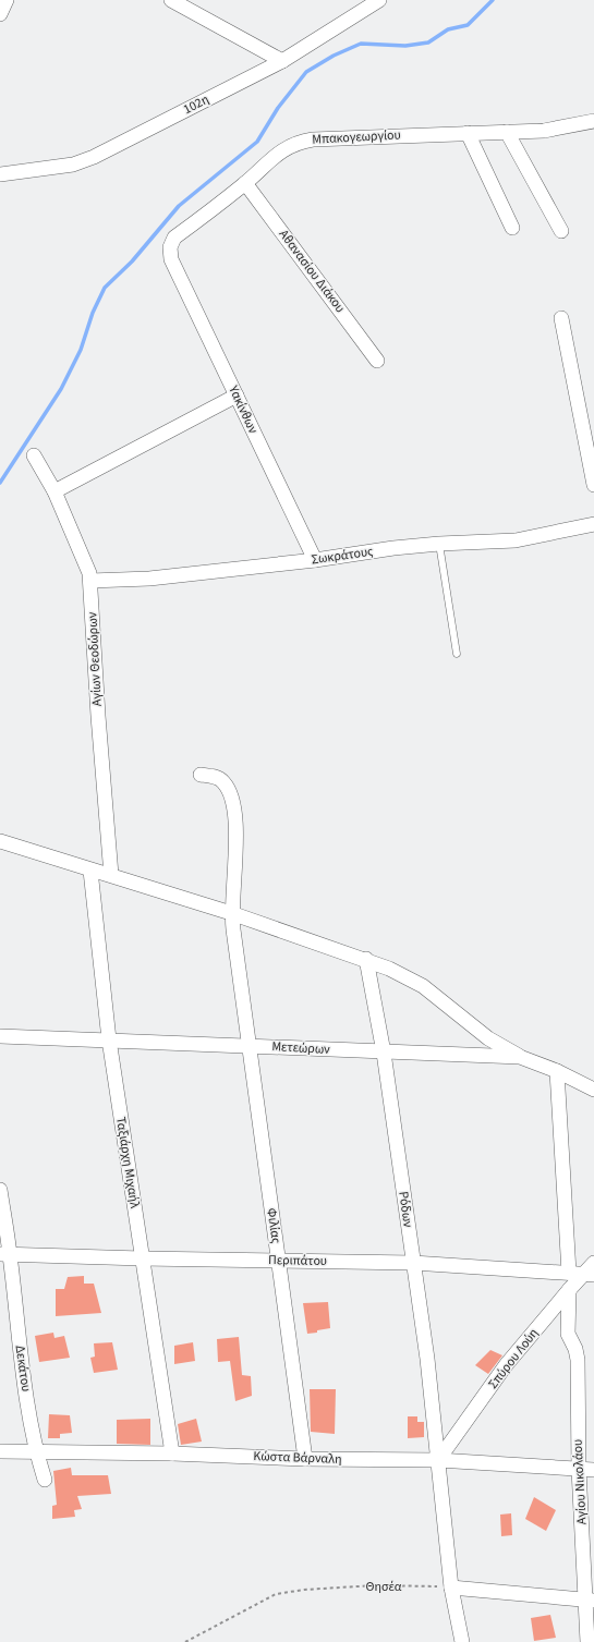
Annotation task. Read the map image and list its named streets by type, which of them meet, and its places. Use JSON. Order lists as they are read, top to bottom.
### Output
{
  "streets": {
    "street": [
      "102η",
      "Μπακογεωργίου",
      "Αθανασίου Διάκου",
      "Υακίνθων",
      "Σωκράτους",
      "Αγίων Θεοδώρων",
      "Μετεώρων",
      "Ταξιάρχη Μιχαήλ",
      "Ρόδων",
      "Φιλίας",
      "Περιπάτου",
      "Σπύρου Λούη",
      "Δεκάτου",
      "Κώστα Βάρναλη",
      "Αγίου Νικολάου"
    ],
    "path": ["Θησέα"]
  },
  "crossings": [
    ["Μπακογεωργίου", "Αθανασίου Διάκου"],
    ["Μπακογεωργίου", "Υακίνθων"],
    ["Υακίνθων", "Σωκράτους"],
    ["Σωκράτους", "Αγίων Θεοδώρων"],
    ["Μετεώρων", "Ταξιάρχη Μιχαήλ"],
    ["Μετεώρων", "Ρόδων"],
    ["Μετεώρων", "Φιλίας"],
    ["Ταξιάρχη Μιχαήλ", "Περιπάτου"],
    ["Ταξιάρχη Μιχαήλ", "Κώστα Βάρναλη"],
    ["Ρόδων", "Περιπάτου"],
    ["Ρόδων", "Σπύρου Λούη"],
    ["Ρόδων", "Κώστα Βάρναλη"],
    ["Ρόδων", "Θησέα"],
    ["Φιλίας", "Περιπάτου"],
    ["Φιλίας", "Κώστα Βάρναλη"],
    ["Περιπάτου", "Σπύρου Λούη"],
    ["Περιπάτου", "Δεκάτου"],
    ["Σπύρου Λούη", "Κώστα Βάρναλη"],
    ["Σπύρου Λούη", "Αγίου Νικολάου"],
    ["Δεκάτου", "Κώστα Βάρναλη"],
    ["Κώστα Βάρναλη", "Αγίου Νικολάου"]
  ]
}
